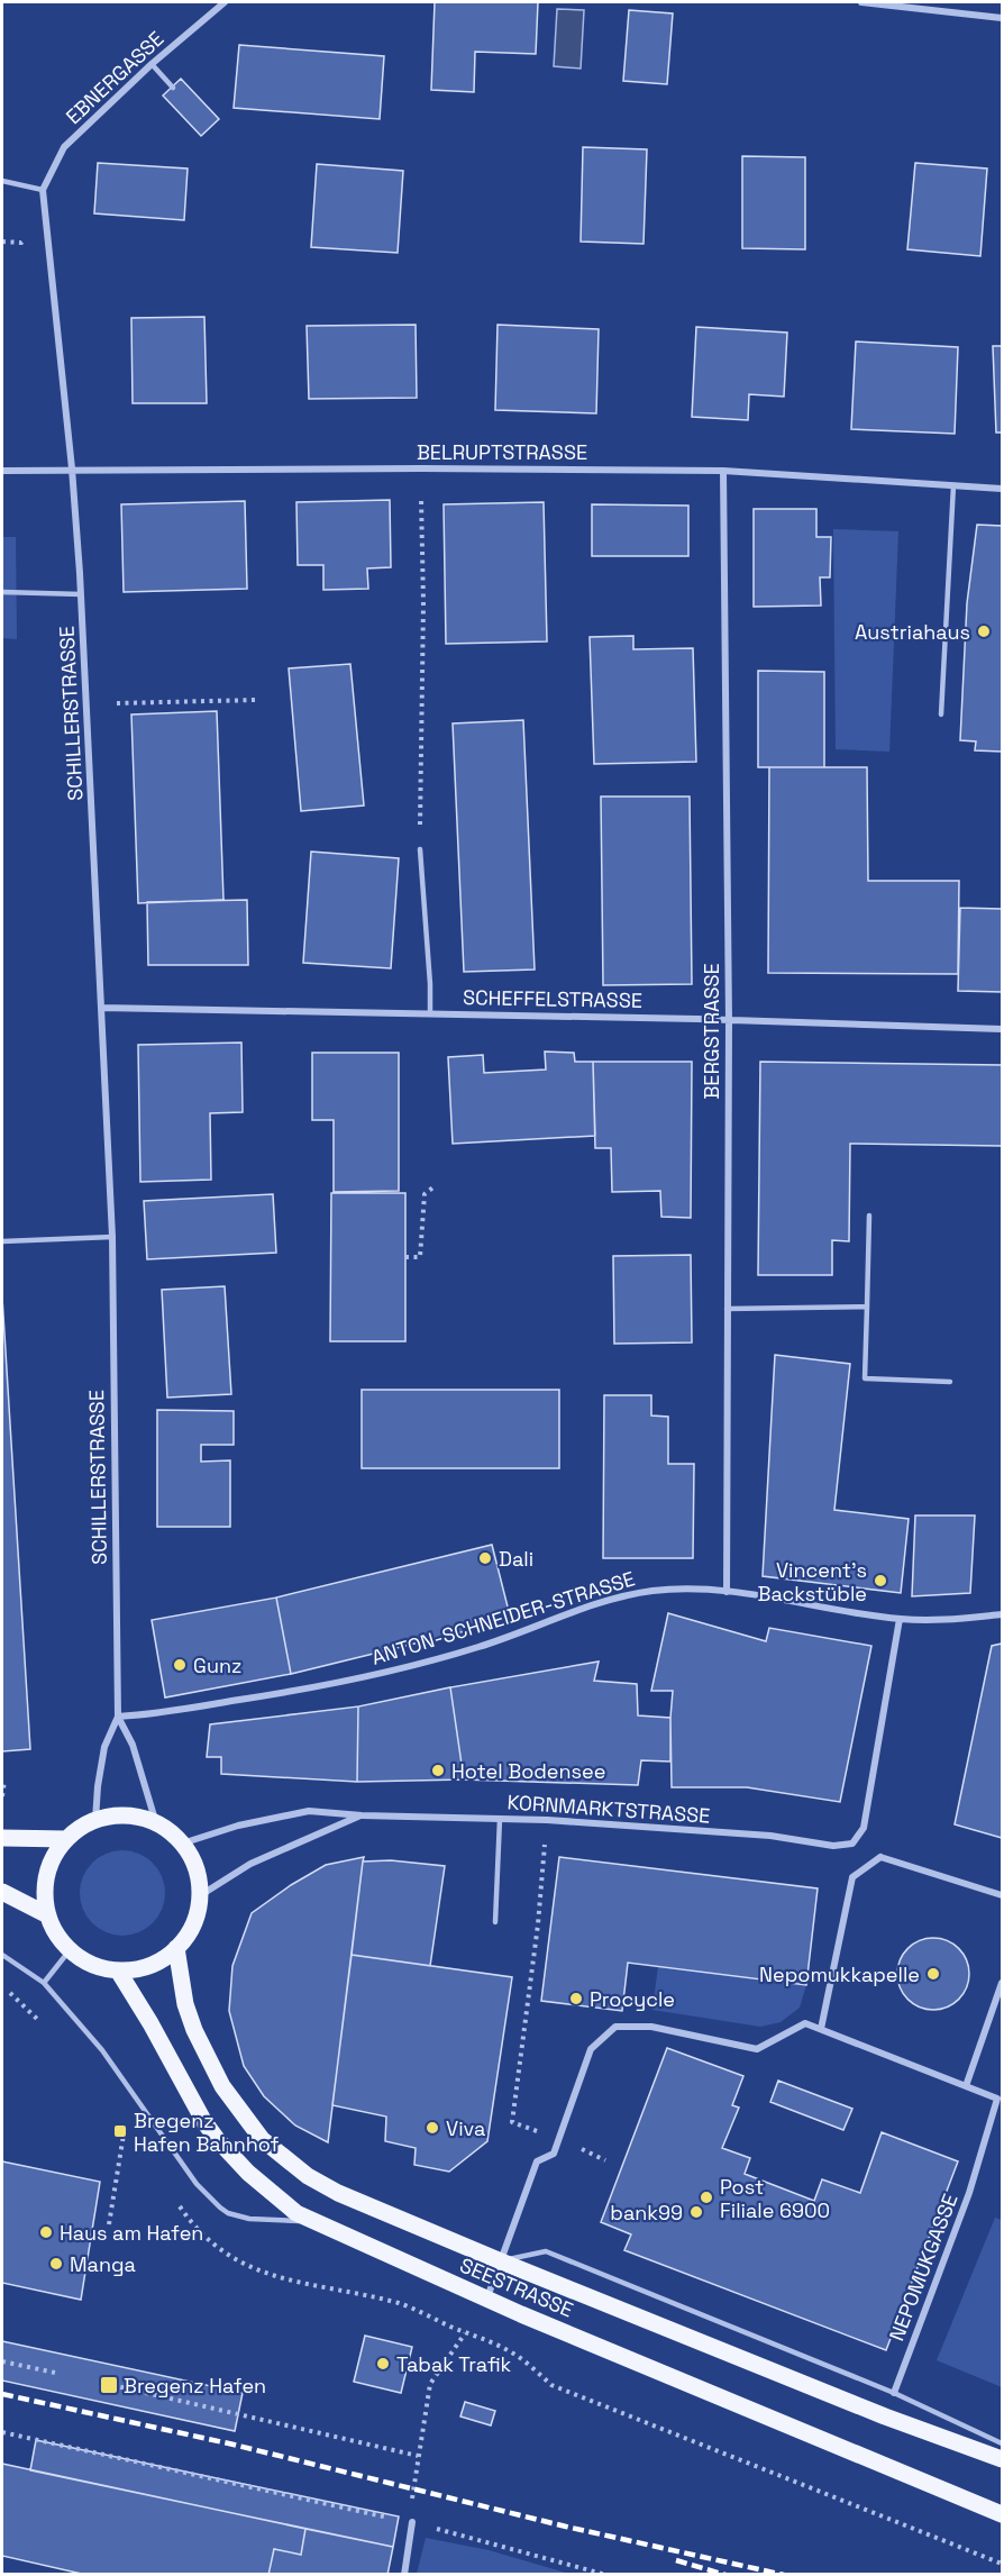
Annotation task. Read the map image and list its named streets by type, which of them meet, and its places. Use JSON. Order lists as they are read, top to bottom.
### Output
{
  "streets": {
    "main road": ["SEESTRASSE"],
    "street": [
      "EBNERGASSE",
      "BELRUPTSTRASSE",
      "SCHILLERSTRASSE",
      "SCHEFFELSTRASSE",
      "BERGSTRASSE",
      "ANTON-SCHNEIDER-STRASSE",
      "KORNMARKTSTRASSE",
      "NEPOMUKGASSE"
    ]
  },
  "crossings": [
    ["EBNERGASSE", "SCHILLERSTRASSE"],
    ["BELRUPTSTRASSE", "SCHILLERSTRASSE"],
    ["BELRUPTSTRASSE", "BERGSTRASSE"],
    ["SCHILLERSTRASSE", "SCHEFFELSTRASSE"],
    ["SCHILLERSTRASSE", "ANTON-SCHNEIDER-STRASSE"],
    ["SCHILLERSTRASSE", "KORNMARKTSTRASSE"],
    ["SCHILLERSTRASSE", "SEESTRASSE"],
    ["SCHEFFELSTRASSE", "BERGSTRASSE"],
    ["BERGSTRASSE", "ANTON-SCHNEIDER-STRASSE"],
    ["ANTON-SCHNEIDER-STRASSE", "KORNMARKTSTRASSE"],
    ["KORNMARKTSTRASSE", "SEESTRASSE"]
  ],
  "places": {
    "other": [
      "Austriahaus",
      "Dali",
      "Vincent's Backstüble",
      "Gunz",
      "Hotel Bodensee",
      "Nepomukkapelle",
      "Procycle",
      "Viva",
      "Post Filiale 6900",
      "bank99",
      "Haus am Hafen",
      "Manga",
      "Tabak Trafik"
    ],
    "transit": ["Bregenz Hafen Bahnhof", "Bregenz Hafen"]
  }
}
